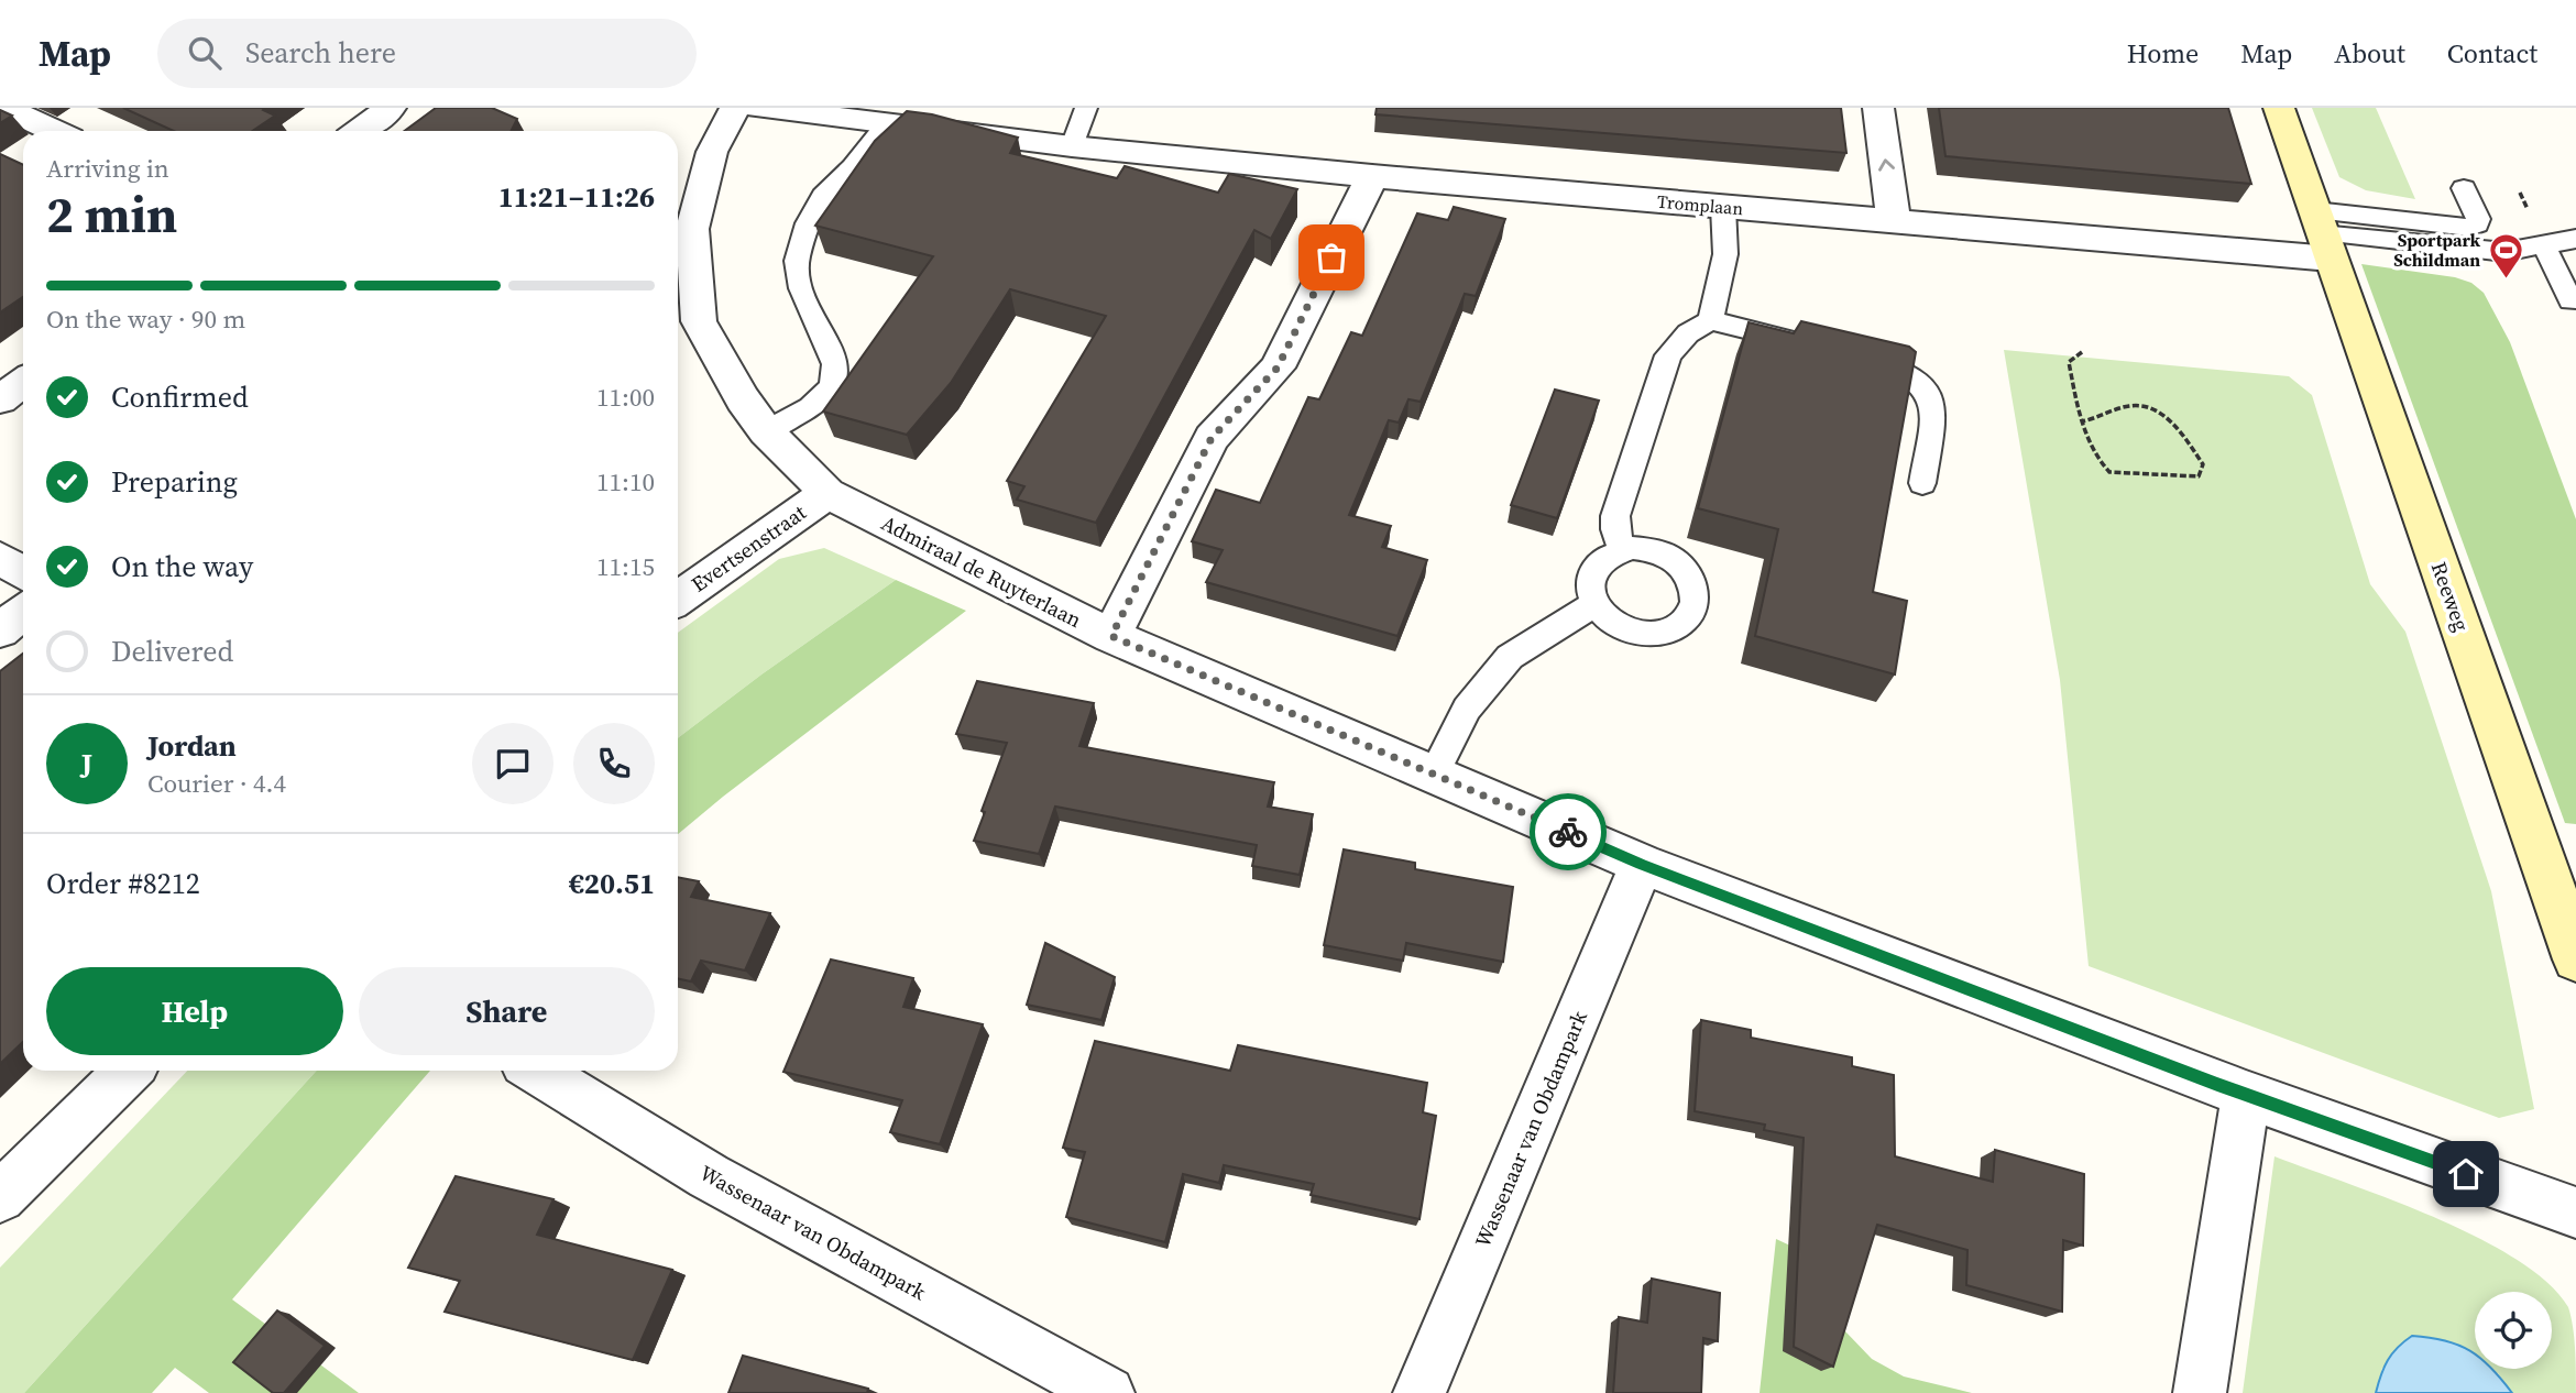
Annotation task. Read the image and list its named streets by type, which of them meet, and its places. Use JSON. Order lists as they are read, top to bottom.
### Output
{
  "streets": {
    "main road": ["Reeweg"],
    "street": [
      "Tromplaan",
      "Evertsenstraat",
      "Admiraal de Ruyterlaan",
      "Wassenaar van Obdampark"
    ]
  },
  "crossings": [
    ["Tromplaan", "Reeweg"],
    ["Evertsenstraat", "Admiraal de Ruyterlaan"],
    ["Admiraal de Ruyterlaan", "Wassenaar van Obdampark"]
  ],
  "places": {
    "sports": ["Sportpark Schildman"]
  },
  "page": {
    "header": "Map",
    "search": "Search here",
    "nav": [
      "Home",
      "Map",
      "About",
      "Contact"
    ],
    "heading": ["2 min", "Arriving in", "11:21–11:26"],
    "panel": [
      "Jordan",
      "Courier · 4.4",
      "Order #8212",
      "€20.51"
    ],
    "bar": "On the way · 90 m",
    "list": [
      ["Confirmed", "11:00"],
      ["Preparing", "11:10"],
      ["On the way", "11:15"],
      "Delivered"
    ],
    "round": "J",
    "buttons": ["Help", "Share"]
  }
}
